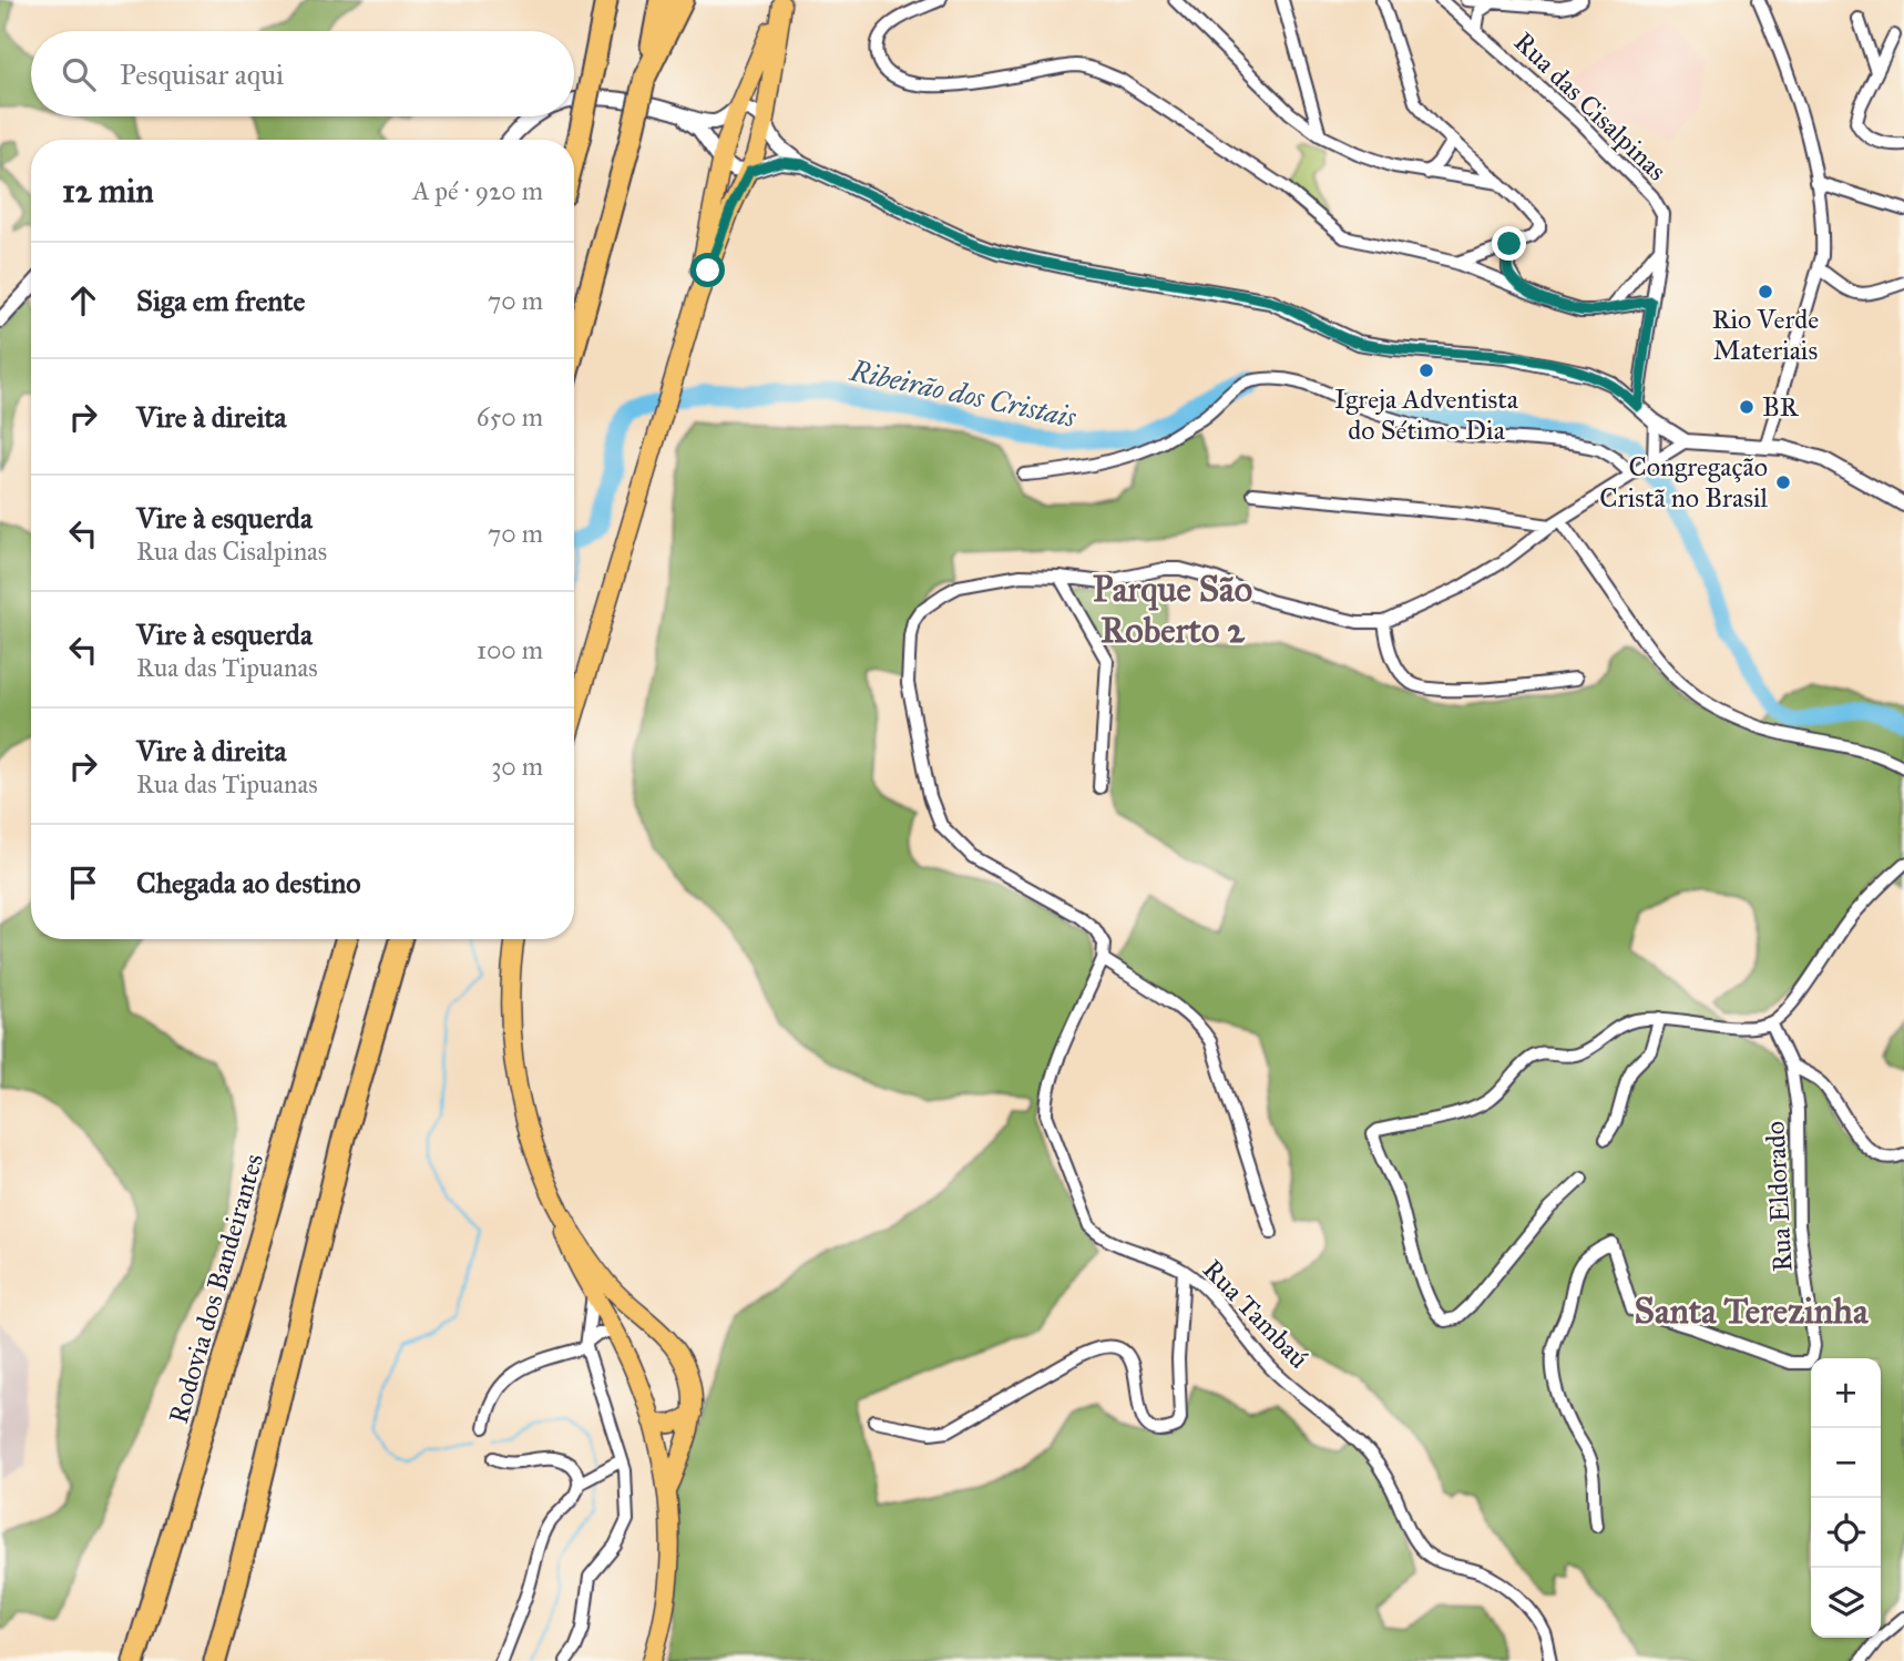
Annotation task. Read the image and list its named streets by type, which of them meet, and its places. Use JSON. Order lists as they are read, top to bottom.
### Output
{
  "streets": {
    "highway": ["Rodovia dos Bandeirantes"],
    "street": ["Rua das Cisalpinas", "Rua Eldorado", "Rua Tambaú"]
  },
  "districts": ["Parque São Roberto 2", "Santa Terezinha"],
  "water": ["Ribeirão dos Cristais"],
  "places": [
    "Rio Verde Materiais",
    "Igreja Adventista do Sétimo Dia",
    "BR",
    "Congregação Cristã no Brasil"
  ],
  "page": {
    "search": "Pesquisar aqui",
    "heading": ["12 min", "A pé · 920 m"],
    "list": [
      ["Siga em frente", "70 m"],
      ["Vire à direita", "650 m"],
      ["Vire à esquerda", "Rua das Cisalpinas", "70 m"],
      ["Vire à esquerda", "Rua das Tipuanas", "100 m"],
      ["Vire à direita", "Rua das Tipuanas", "30 m"],
      "Chegada ao destino"
    ],
    "map_buttons": ["+", "−"]
  }
}
